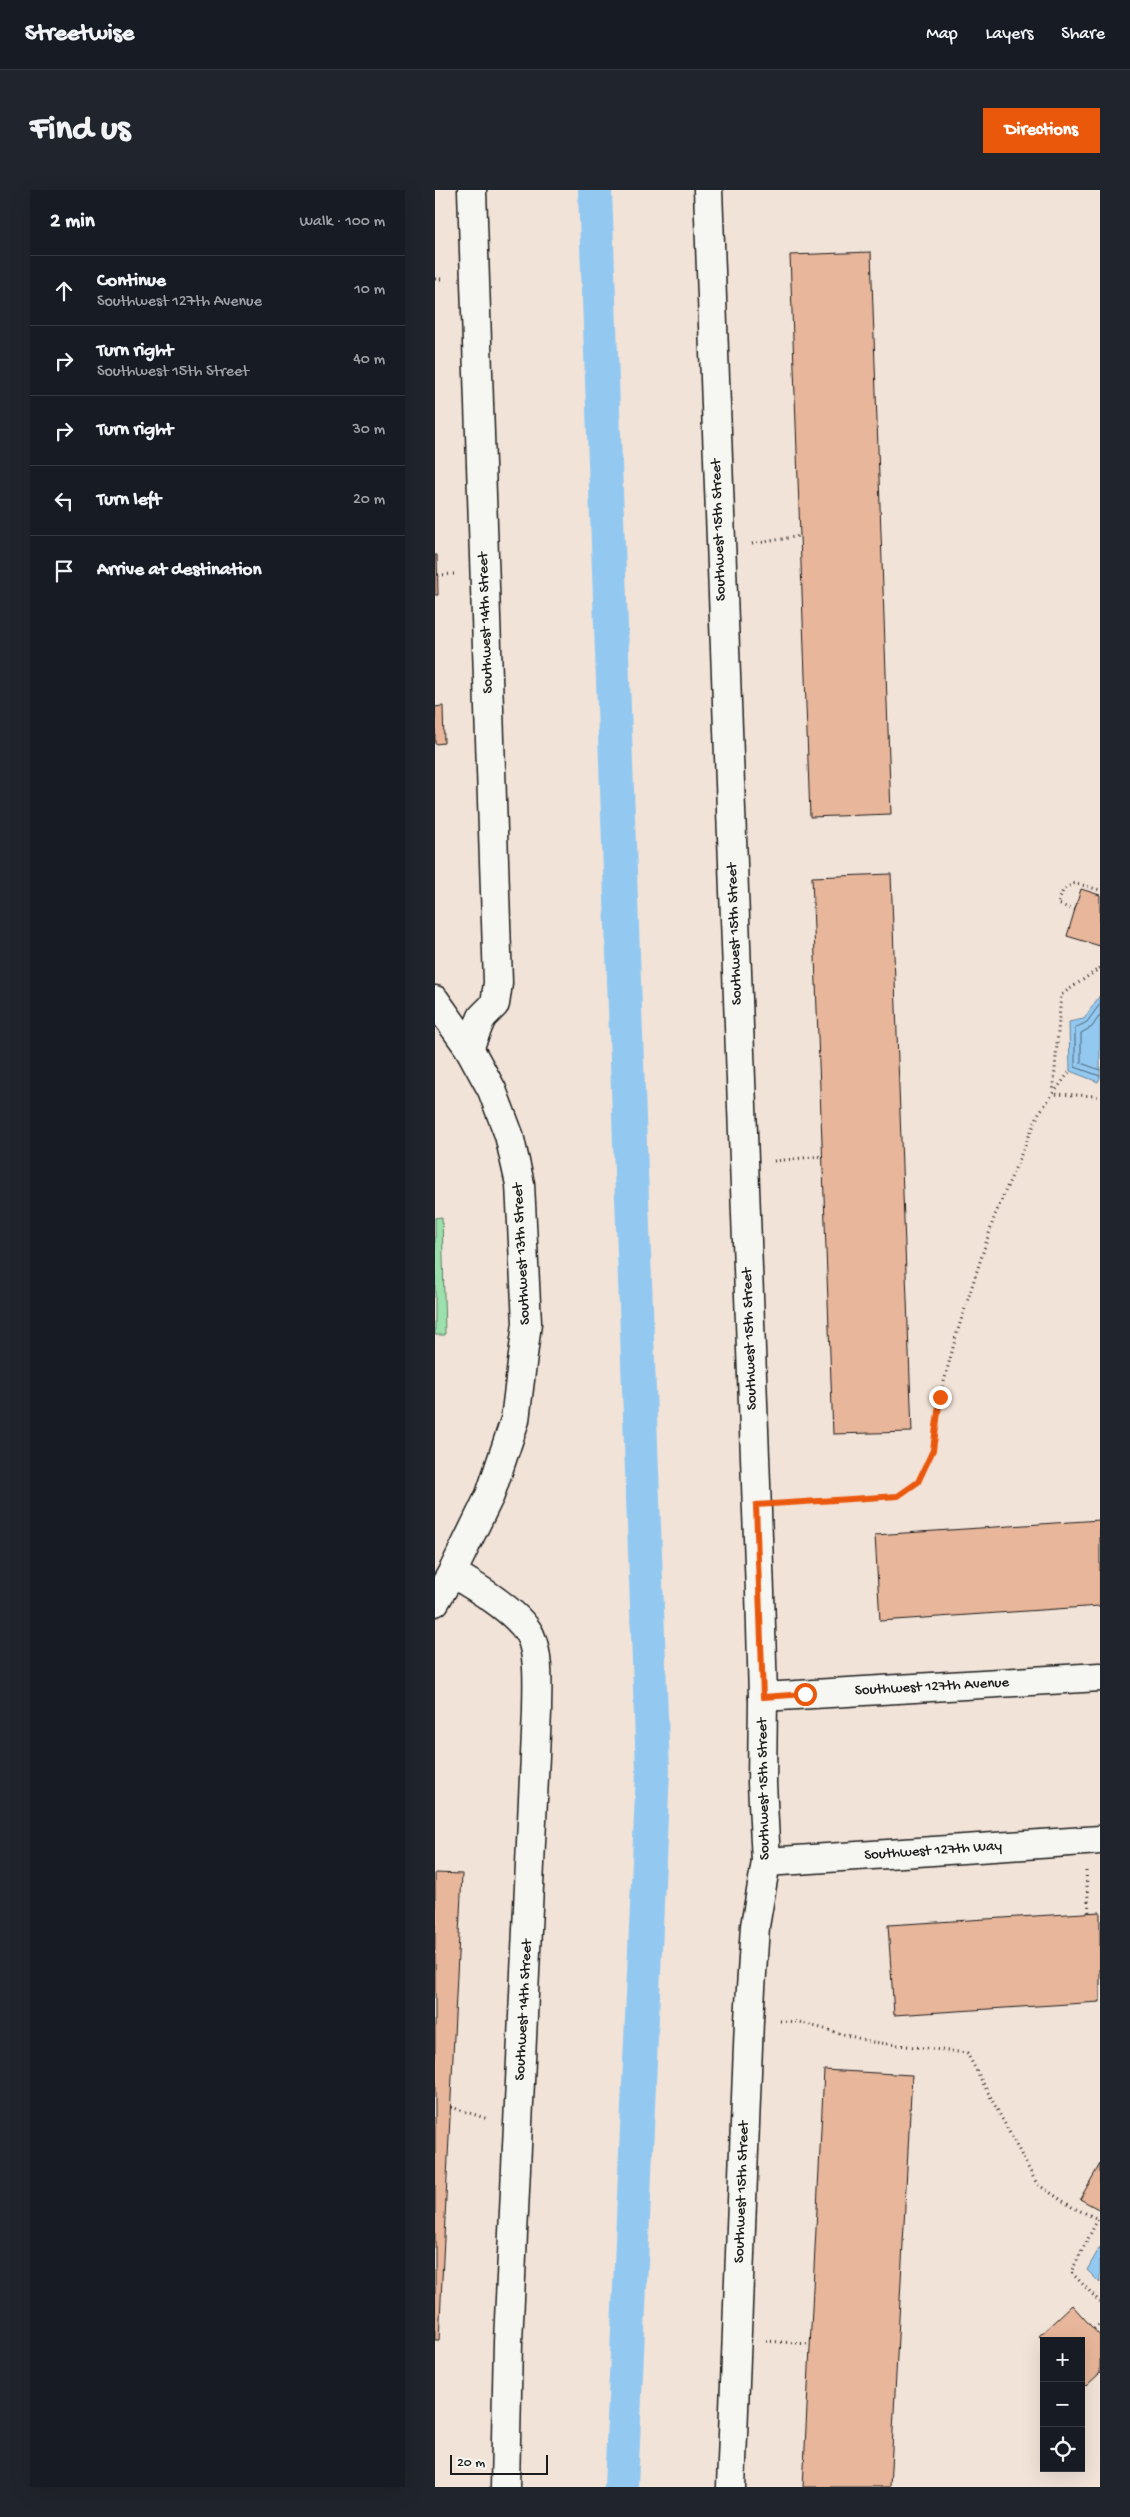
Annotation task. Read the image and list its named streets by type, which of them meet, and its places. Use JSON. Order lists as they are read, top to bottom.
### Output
{
  "streets": {
    "street": [
      "Southwest 15th Street",
      "Southwest 14th Street",
      "Southwest 13th Street",
      "Southwest 127th Avenue",
      "Southwest 127th Way"
    ]
  },
  "crossings": [
    ["Southwest 15th Street", "Southwest 127th Avenue"],
    ["Southwest 15th Street", "Southwest 127th Way"],
    ["Southwest 14th Street", "Southwest 13th Street"]
  ],
  "scale_bar": "20 m",
  "page": {
    "header": "Streetwise",
    "nav": ["Map", "Layers", "Share"],
    "buttons": "Directions",
    "title": "Find us",
    "heading": ["2 min", "Walk · 100 m"],
    "list": [
      ["Continue", "Southwest 127th Avenue", "10 m"],
      ["Turn right", "Southwest 15th Street", "40 m"],
      ["Turn right", "30 m"],
      ["Turn left", "20 m"],
      "Arrive at destination"
    ],
    "map_buttons": ["+", "−"],
    "scale": "20 m"
  }
}
